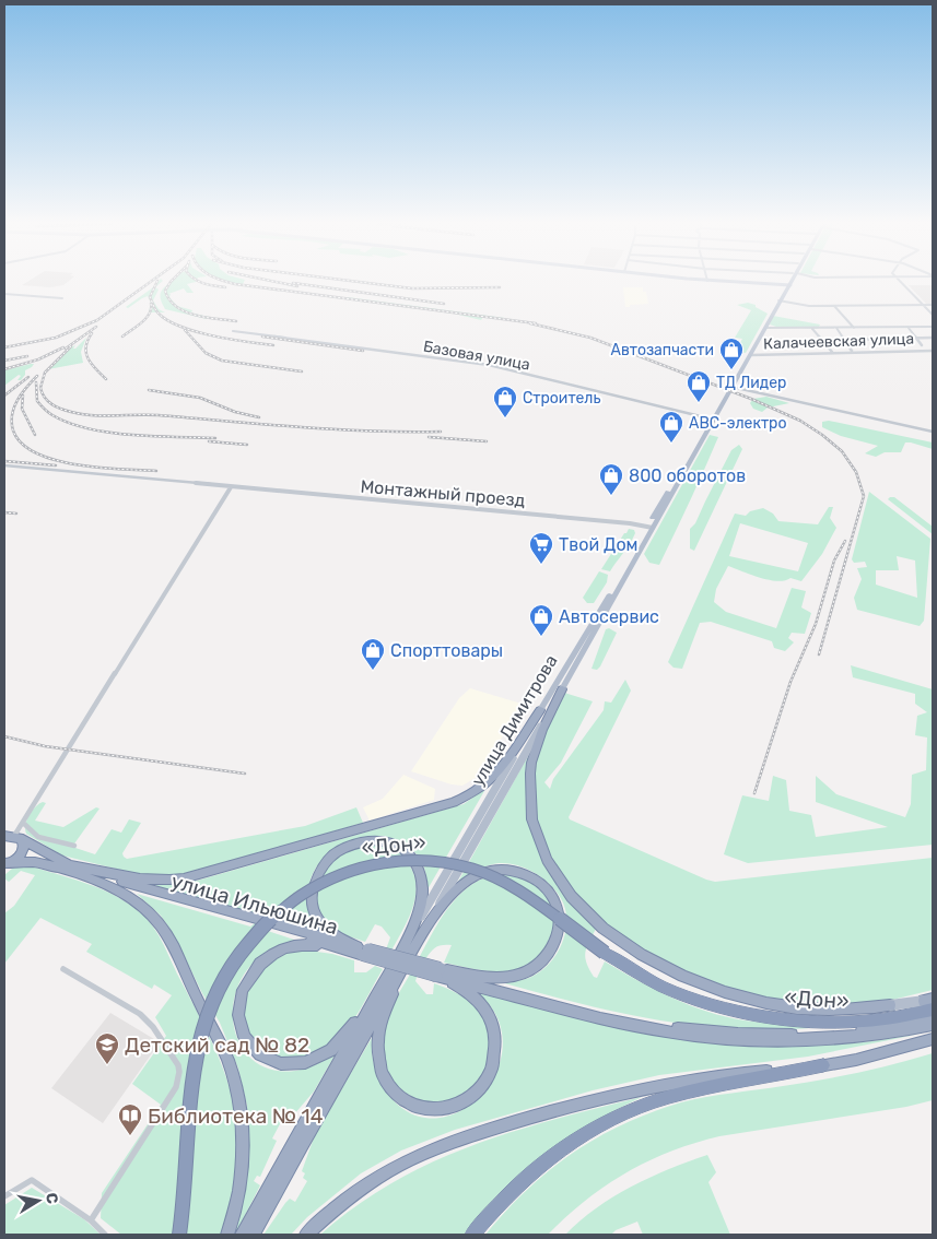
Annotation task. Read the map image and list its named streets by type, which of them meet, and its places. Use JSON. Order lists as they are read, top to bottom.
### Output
{
  "streets": {
    "highway": ["улица Димитрова", "«Дон»", "улица Ильюшина"],
    "street": ["Калачеевская улица", "Базовая улица", "Монтажный проезд"]
  },
  "crossings": [
    ["Калачеевская улица", "улица Димитрова"],
    ["Базовая улица", "улица Димитрова"],
    ["Монтажный проезд", "улица Димитрова"]
  ],
  "places": {
    "shop": [
      "Автозапчасти",
      "ТД Лидер",
      "Строитель",
      "АВС-электро",
      "800 оборотов",
      "Автосервис",
      "Спорттовары"
    ],
    "supermarket": ["Твой Дом"],
    "school or university": ["Детский сад № 82"],
    "library": ["Библиотека № 14"]
  },
  "north": "right"
}
